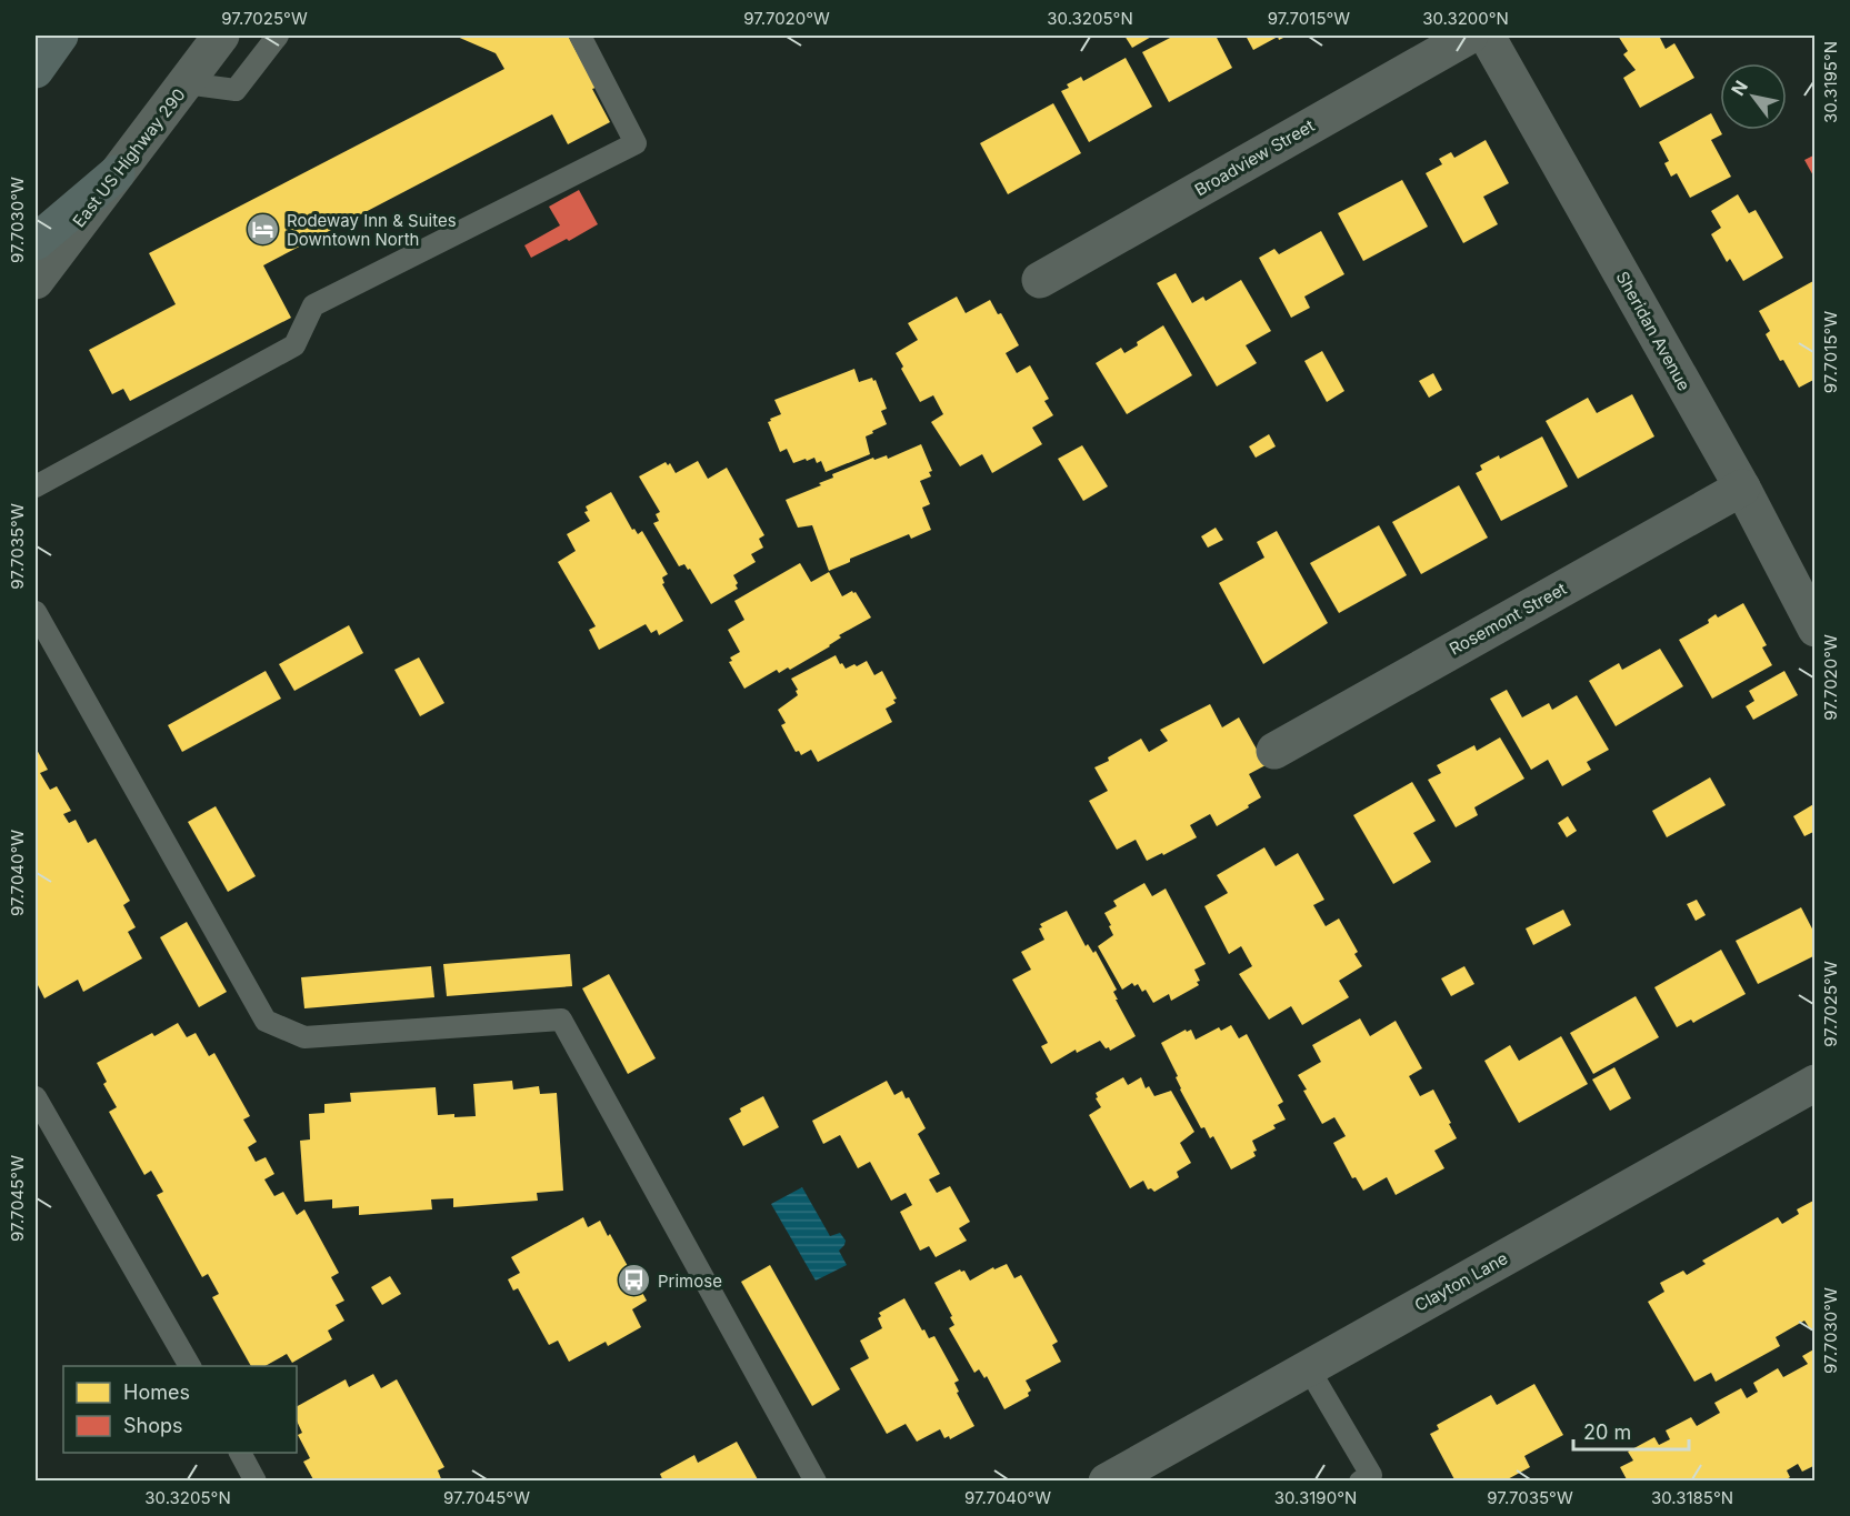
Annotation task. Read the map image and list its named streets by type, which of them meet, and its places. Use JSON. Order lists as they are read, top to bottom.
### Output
{
  "streets": {
    "street": [
      "East US Highway 290",
      "Broadview Street",
      "Sheridan Avenue",
      "Rosemont Street",
      "Clayton Lane"
    ]
  },
  "crossings": [
    ["Sheridan Avenue", "Rosemont Street"]
  ],
  "places": {
    "hotel": ["Rodeway Inn & Suites Downtown North"],
    "bus stop": ["Primose"]
  },
  "legend": ["Homes", "Shops"],
  "scale_bar": "20 m",
  "north": "top left",
  "coordinates": [
    "97.7025°W",
    "97.7020°W",
    "30.3205°N",
    "97.7015°W",
    "30.3200°N",
    "30.3195°N",
    "97.7030°W",
    "97.7035°W",
    "97.7040°W",
    "97.7045°W",
    "30.3190°N",
    "30.3185°N"
  ]
}
